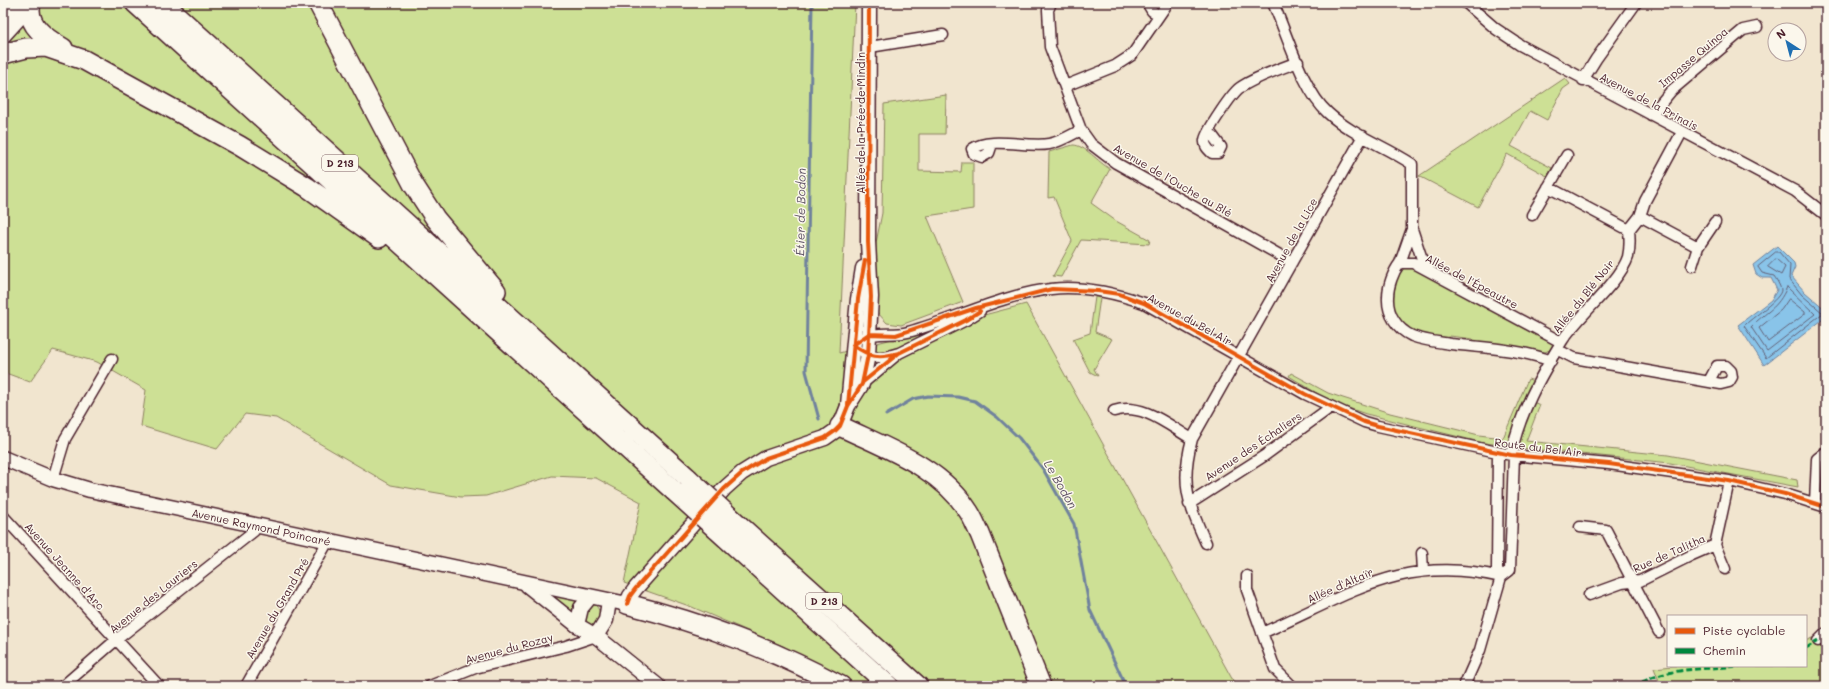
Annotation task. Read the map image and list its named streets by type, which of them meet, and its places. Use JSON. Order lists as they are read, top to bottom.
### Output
{
  "streets": {
    "highway": ["D 213"],
    "street": [
      "Impasse Quinoa",
      "Avenue de la Prinais",
      "Allée de la Prée de Mindin",
      "Avenue de l'Ouche au Blé",
      "Avenue de la Lice",
      "Allée de l'Épeautre",
      "Allée du Blé Noir",
      "Avenue du Bel Air",
      "Avenue des Échaliers",
      "Route du Bel Air",
      "Avenue Raymond Poincaré",
      "Rue de Talitha",
      "Avenue Jeanne d'Arc",
      "Allée d'Altaïr",
      "Avenue des Lauriers",
      "Avenue du Grand Pré",
      "Avenue du Rozay"
    ]
  },
  "crossings": [
    ["Impasse Quinoa", "Avenue de la Prinais"],
    ["Avenue de l'Ouche au Blé", "Avenue de la Lice"],
    ["Avenue de la Lice", "Avenue du Bel Air"],
    ["Avenue de la Lice", "Route du Bel Air"],
    ["Allée de l'Épeautre", "Allée du Blé Noir"],
    ["Allée du Blé Noir", "Route du Bel Air"],
    ["Allée du Blé Noir", "Allée d'Altaïr"],
    ["Avenue du Bel Air", "Route du Bel Air"],
    ["Avenue des Échaliers", "Route du Bel Air"],
    ["Route du Bel Air", "Rue de Talitha"],
    ["Avenue Raymond Poincaré", "Avenue des Lauriers"],
    ["Avenue Raymond Poincaré", "Avenue du Grand Pré"],
    ["Avenue Raymond Poincaré", "Avenue du Rozay"],
    ["Avenue Jeanne d'Arc", "Avenue des Lauriers"]
  ],
  "water": ["Étier de Bodon", "Le Bodon"],
  "legend": ["Piste cyclable", "Chemin"],
  "north": "top left"
}
